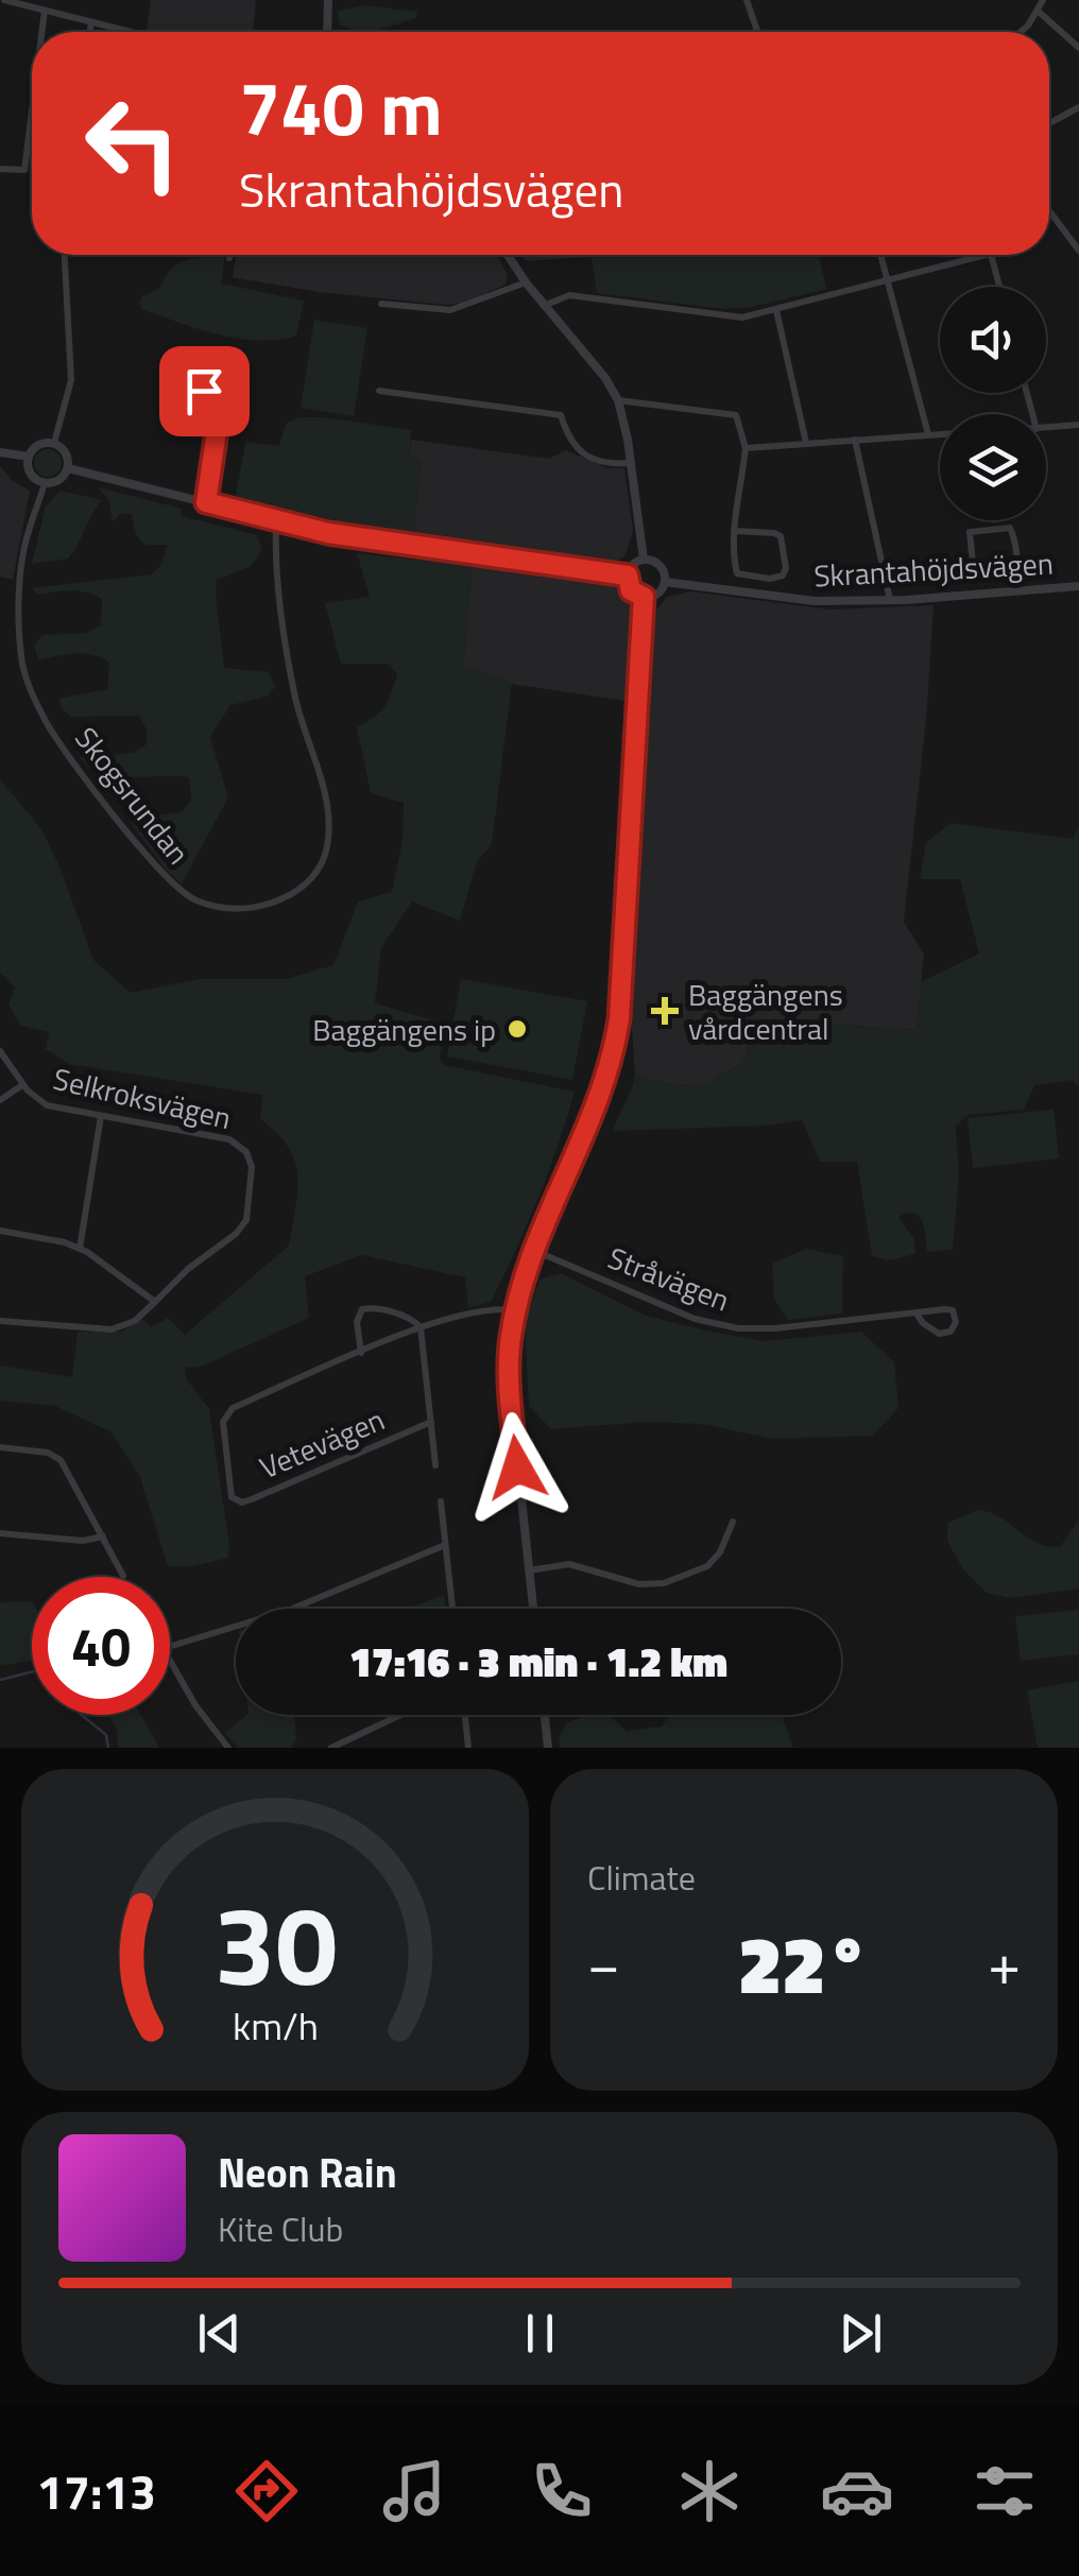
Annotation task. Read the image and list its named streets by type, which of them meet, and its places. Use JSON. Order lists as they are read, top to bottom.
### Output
{
  "streets": {
    "street": [
      "Skrantahöjdsvägen",
      "Skogsrundan",
      "Selkroksvägen",
      "Stråvägen",
      "Vetevägen"
    ]
  },
  "places": {
    "health": ["Baggängens vårdcentral"],
    "other": ["Baggängens ip"]
  },
  "page": {
    "turn": ["740 m", "Skrantahöjdsvägen"],
    "limit": "40",
    "trip": "17:16 · 3 min · 1.2 km",
    "tile": "Climate",
    "heat": ["−", "22°", "+"],
    "song": ["Neon Rain", "Kite Club"],
    "tabs": "17:13",
    "gauge": ["30", "km/h"]
  }
}
